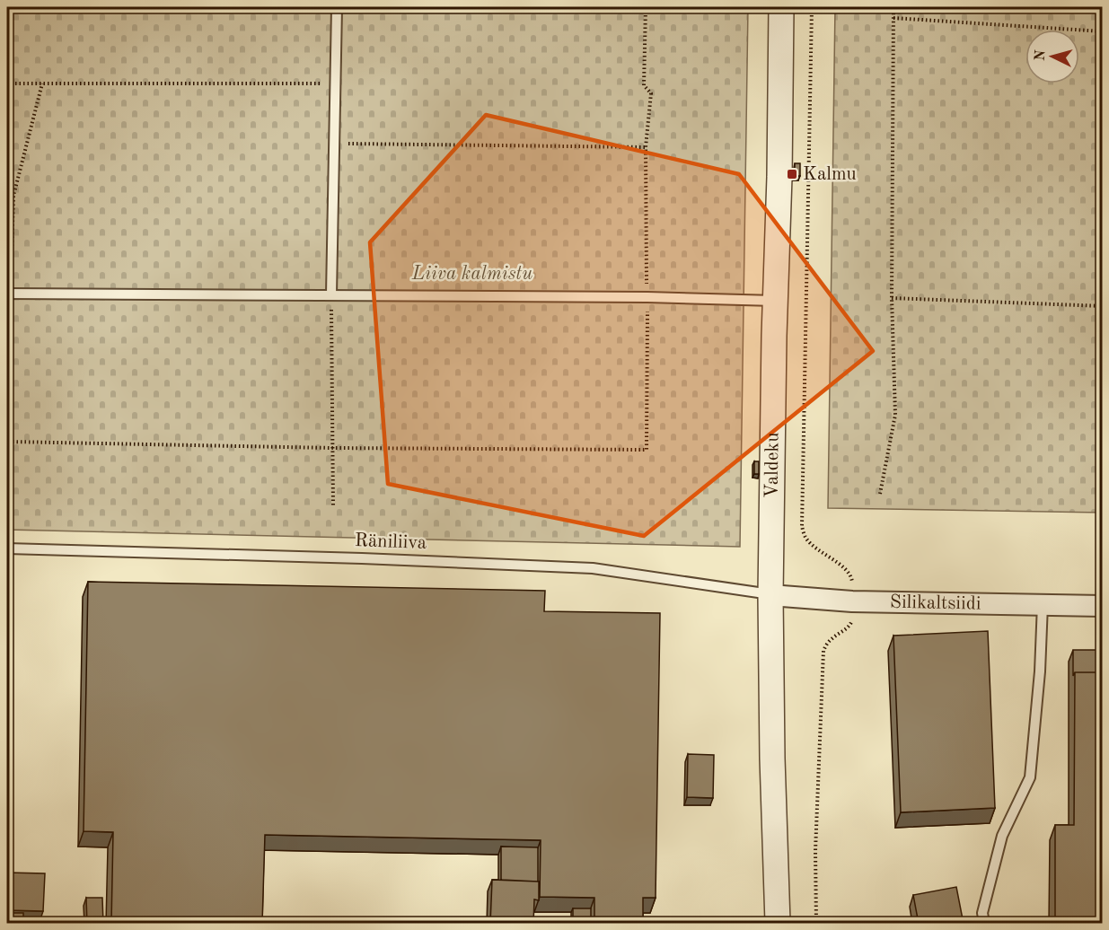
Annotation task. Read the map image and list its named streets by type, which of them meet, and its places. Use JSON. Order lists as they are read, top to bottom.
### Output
{
  "streets": {
    "street": ["Valdeku", "Silikaltsiidi"],
    "lane": ["Räniliiva"]
  },
  "crossings": [
    ["Valdeku", "Räniliiva"],
    ["Valdeku", "Silikaltsiidi"],
    ["Räniliiva", "Silikaltsiidi"]
  ],
  "parks": ["Liiva kalmistu"],
  "places": {
    "transit": ["Kalmu"]
  },
  "north": "left"
}
